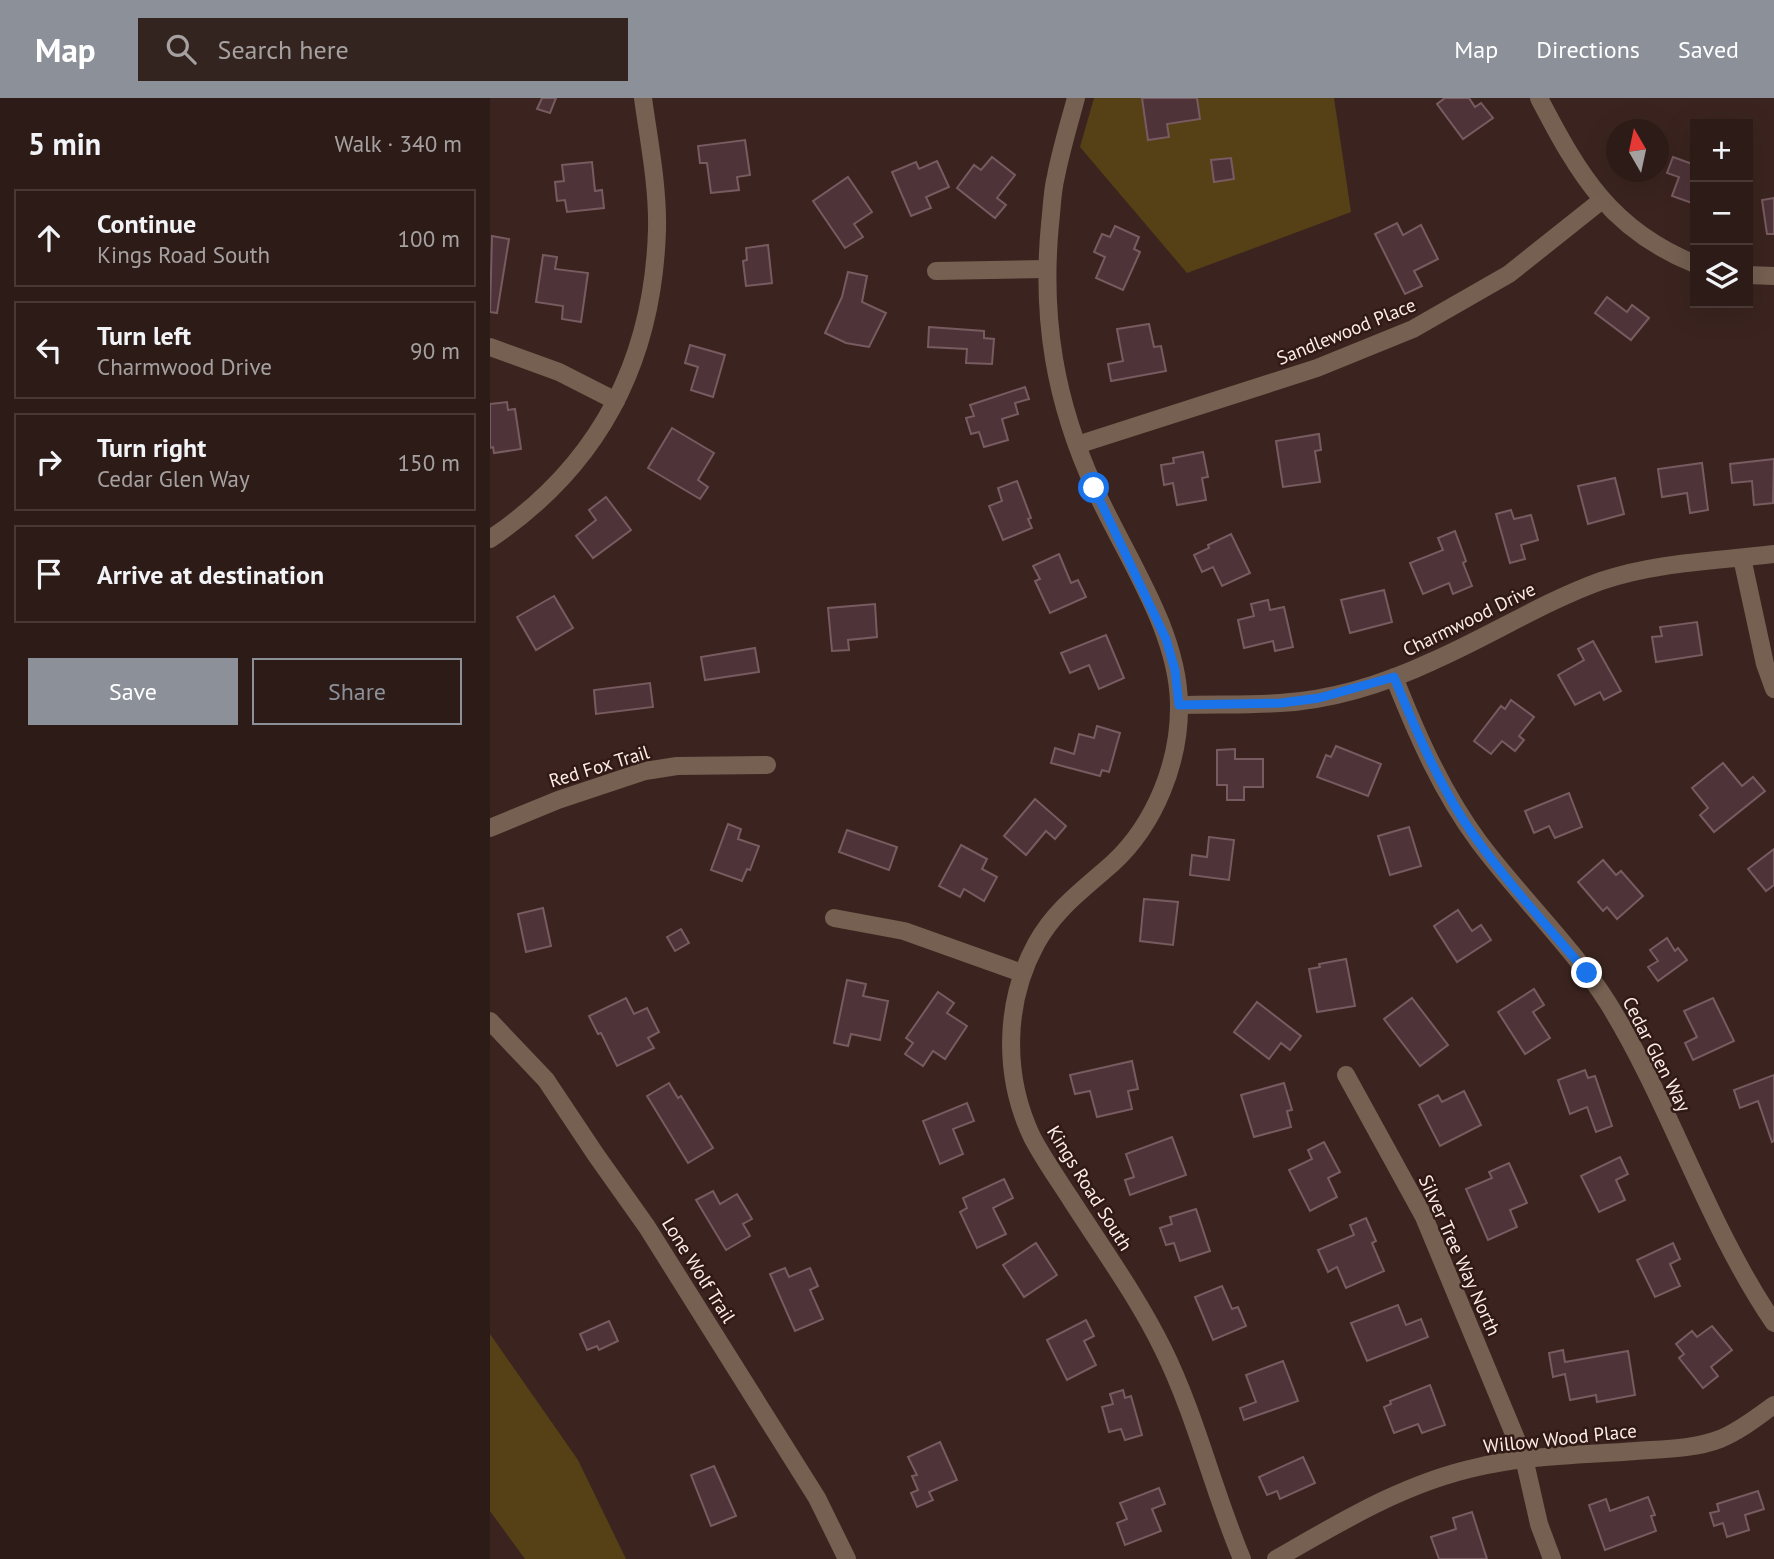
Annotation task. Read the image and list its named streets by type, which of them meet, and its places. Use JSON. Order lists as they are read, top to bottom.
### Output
{
  "streets": {
    "street": [
      "Sandlewood Place",
      "Charmwood Drive",
      "Red Fox Trail",
      "Cedar Glen Way",
      "Kings Road South",
      "Silver Tree Way North",
      "Lone Wolf Trail",
      "Willow Wood Place"
    ]
  },
  "crossings": [
    ["Sandlewood Place", "Kings Road South"],
    ["Charmwood Drive", "Cedar Glen Way"],
    ["Charmwood Drive", "Kings Road South"],
    ["Silver Tree Way North", "Willow Wood Place"]
  ],
  "north": "top",
  "page": {
    "header": "Map",
    "search": "Search here",
    "nav": ["Map", "Directions", "Saved"],
    "heading": ["5 min", "Walk · 340 m"],
    "map_buttons": ["+", "−"],
    "list": [
      ["Continue", "Kings Road South", "100 m"],
      ["Turn left", "Charmwood Drive", "90 m"],
      ["Turn right", "Cedar Glen Way", "150 m"],
      "Arrive at destination"
    ],
    "buttons": ["Save", "Share"]
  }
}
